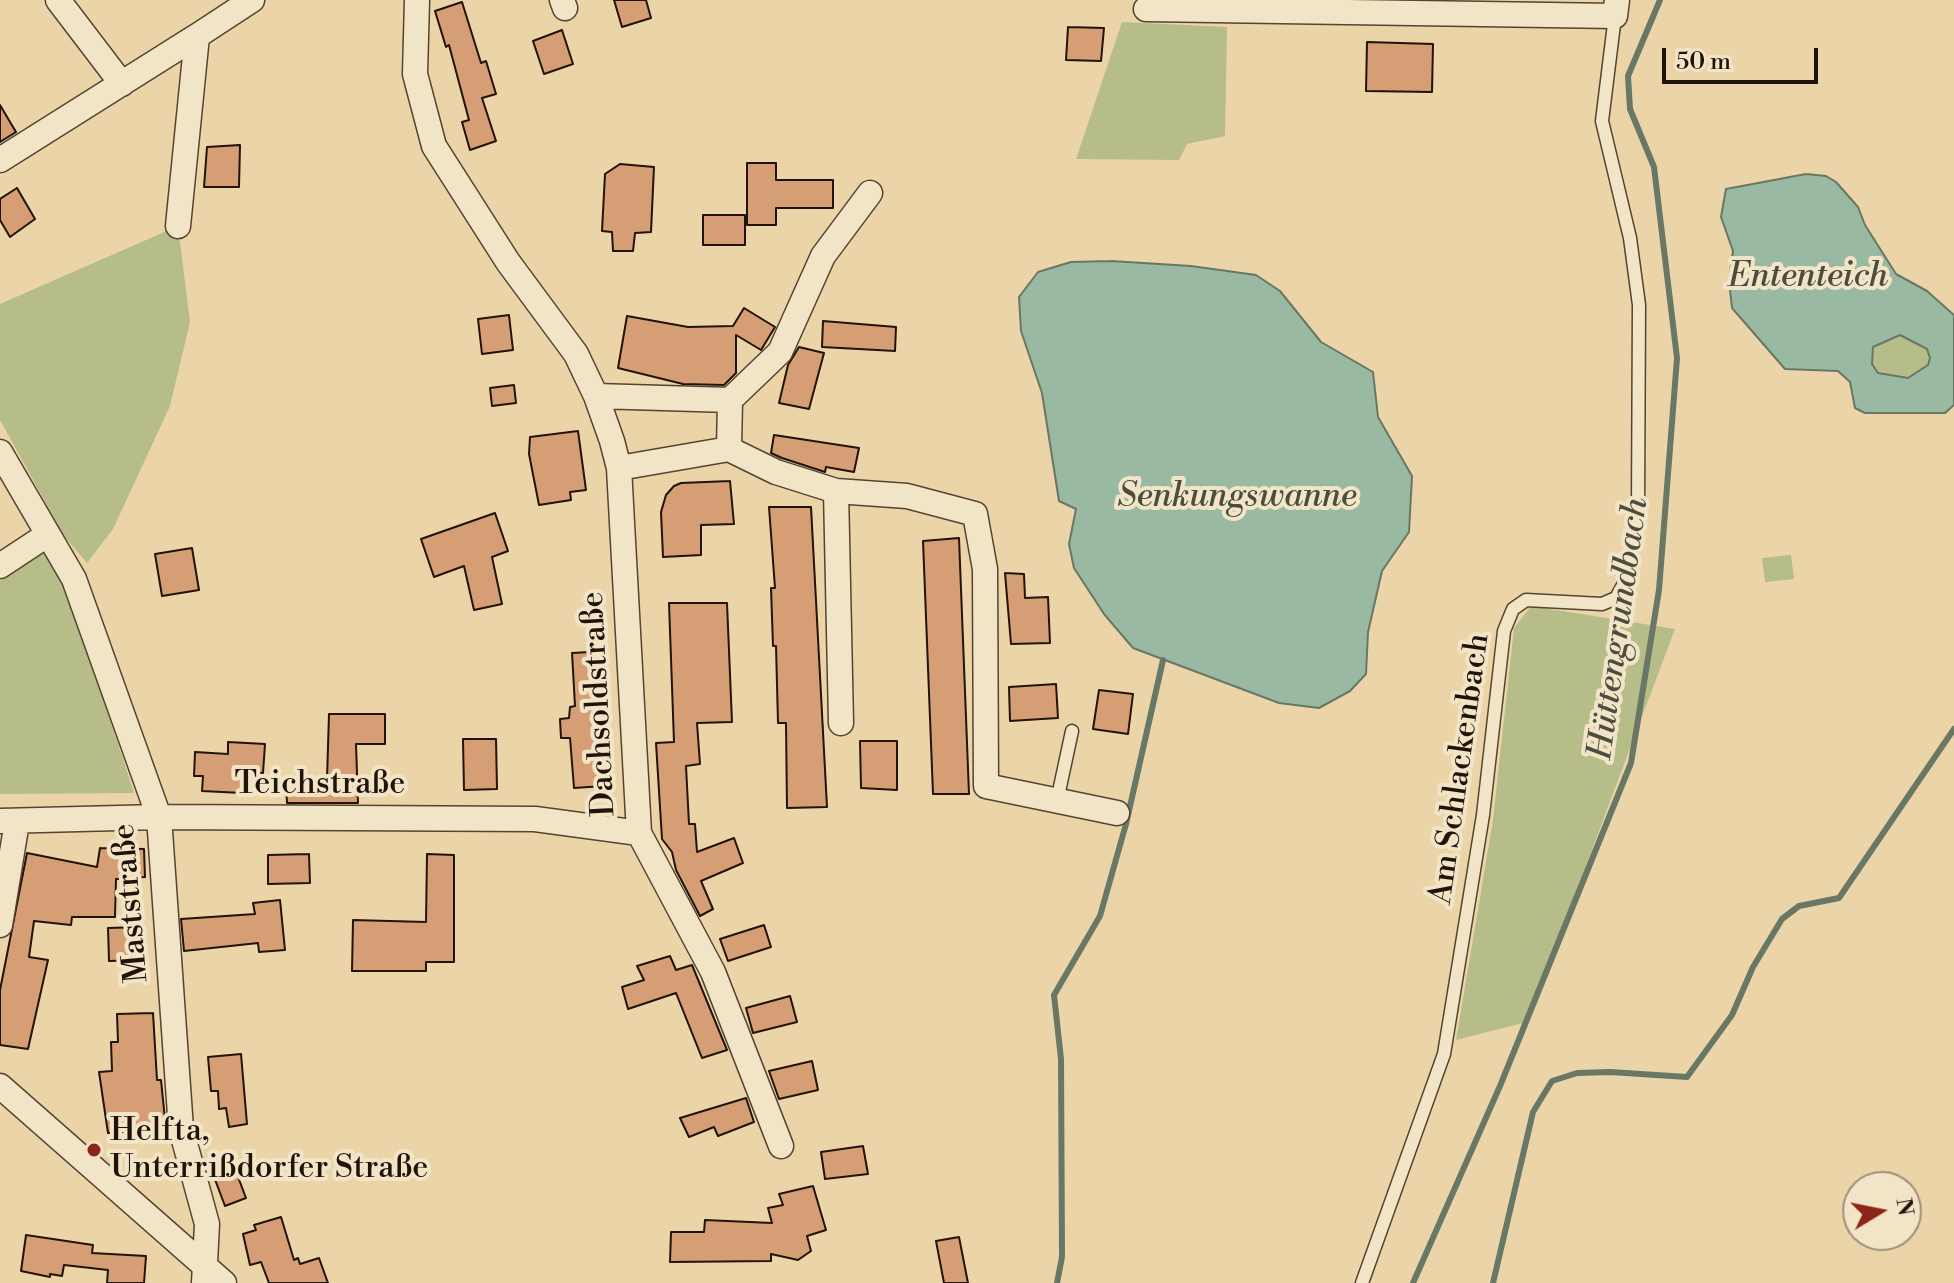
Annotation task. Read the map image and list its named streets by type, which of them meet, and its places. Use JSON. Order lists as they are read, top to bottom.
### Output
{
  "streets": {
    "street": ["Dachsoldstraße", "Teichstraße", "Maststraße"],
    "lane": ["Am Schlackenbach"]
  },
  "crossings": [
    ["Dachsoldstraße", "Teichstraße"],
    ["Teichstraße", "Maststraße"]
  ],
  "water": ["Ententeich", "Senkungswanne", "Hüttengrundbach"],
  "places": ["Helfta, Unterrißdorfer Straße"],
  "scale_bar": "50 m",
  "north": "right"
}
